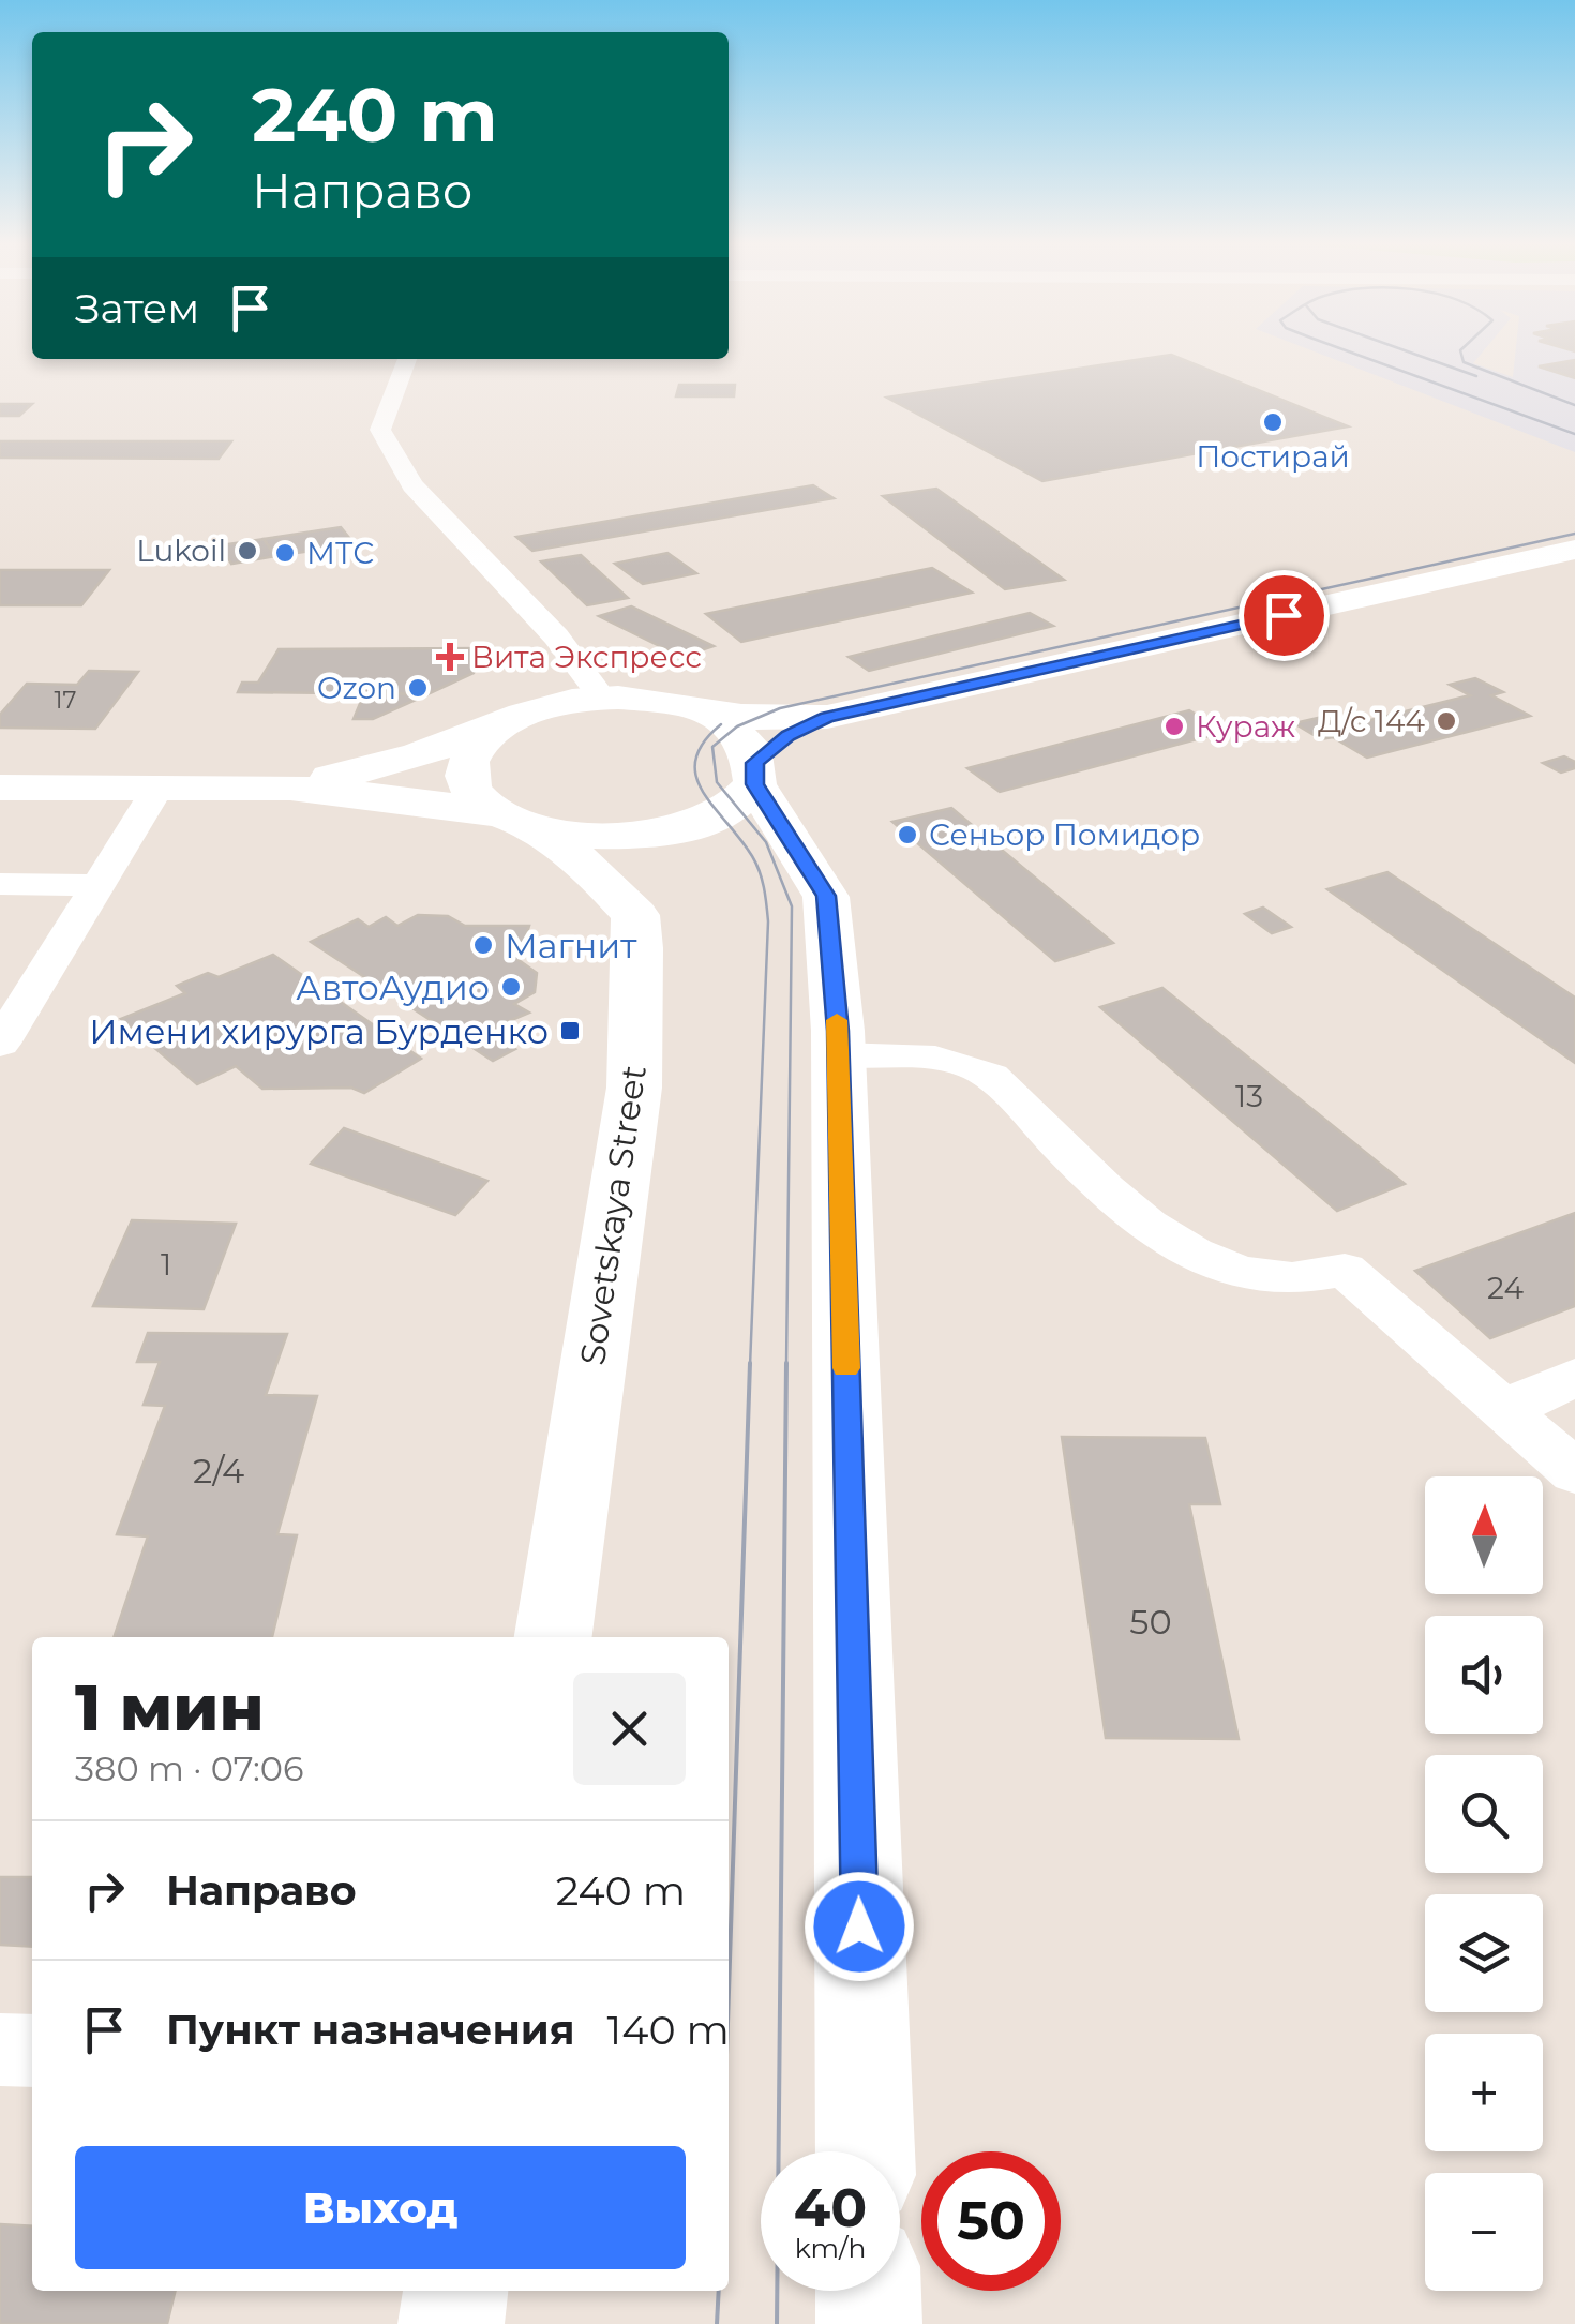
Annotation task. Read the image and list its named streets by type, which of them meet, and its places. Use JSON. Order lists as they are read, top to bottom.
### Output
{
  "streets": {
    "main road": ["Sovetskaya Street"]
  },
  "places": {
    "other": [
      "Постирай",
      "Lukoil",
      "МТС",
      "Ozon",
      "Д/с 144",
      "Кураж",
      "Сеньор Помидор",
      "Магнит",
      "АвтоАудио"
    ],
    "health": ["Вита Экспресс"],
    "transit": ["Имени хирурга Бурденко"]
  },
  "house_numbers": [
    "17",
    "13",
    "1",
    "24",
    "2/4",
    "50"
  ],
  "north": "top",
  "page": {
    "turn": ["240 m", "Направо"],
    "then": "Затем",
    "map_buttons": ["+", "−"],
    "heading": ["1 мин", "380 m · 07:06"],
    "list": [
      {
        "name": "Направо",
        "value": "240 m"
      },
      {
        "name": "Пункт назначения",
        "value": "140 m"
      }
    ],
    "buttons": "Выход",
    "speed": "40 km/h",
    "limit": "50"
  }
}
